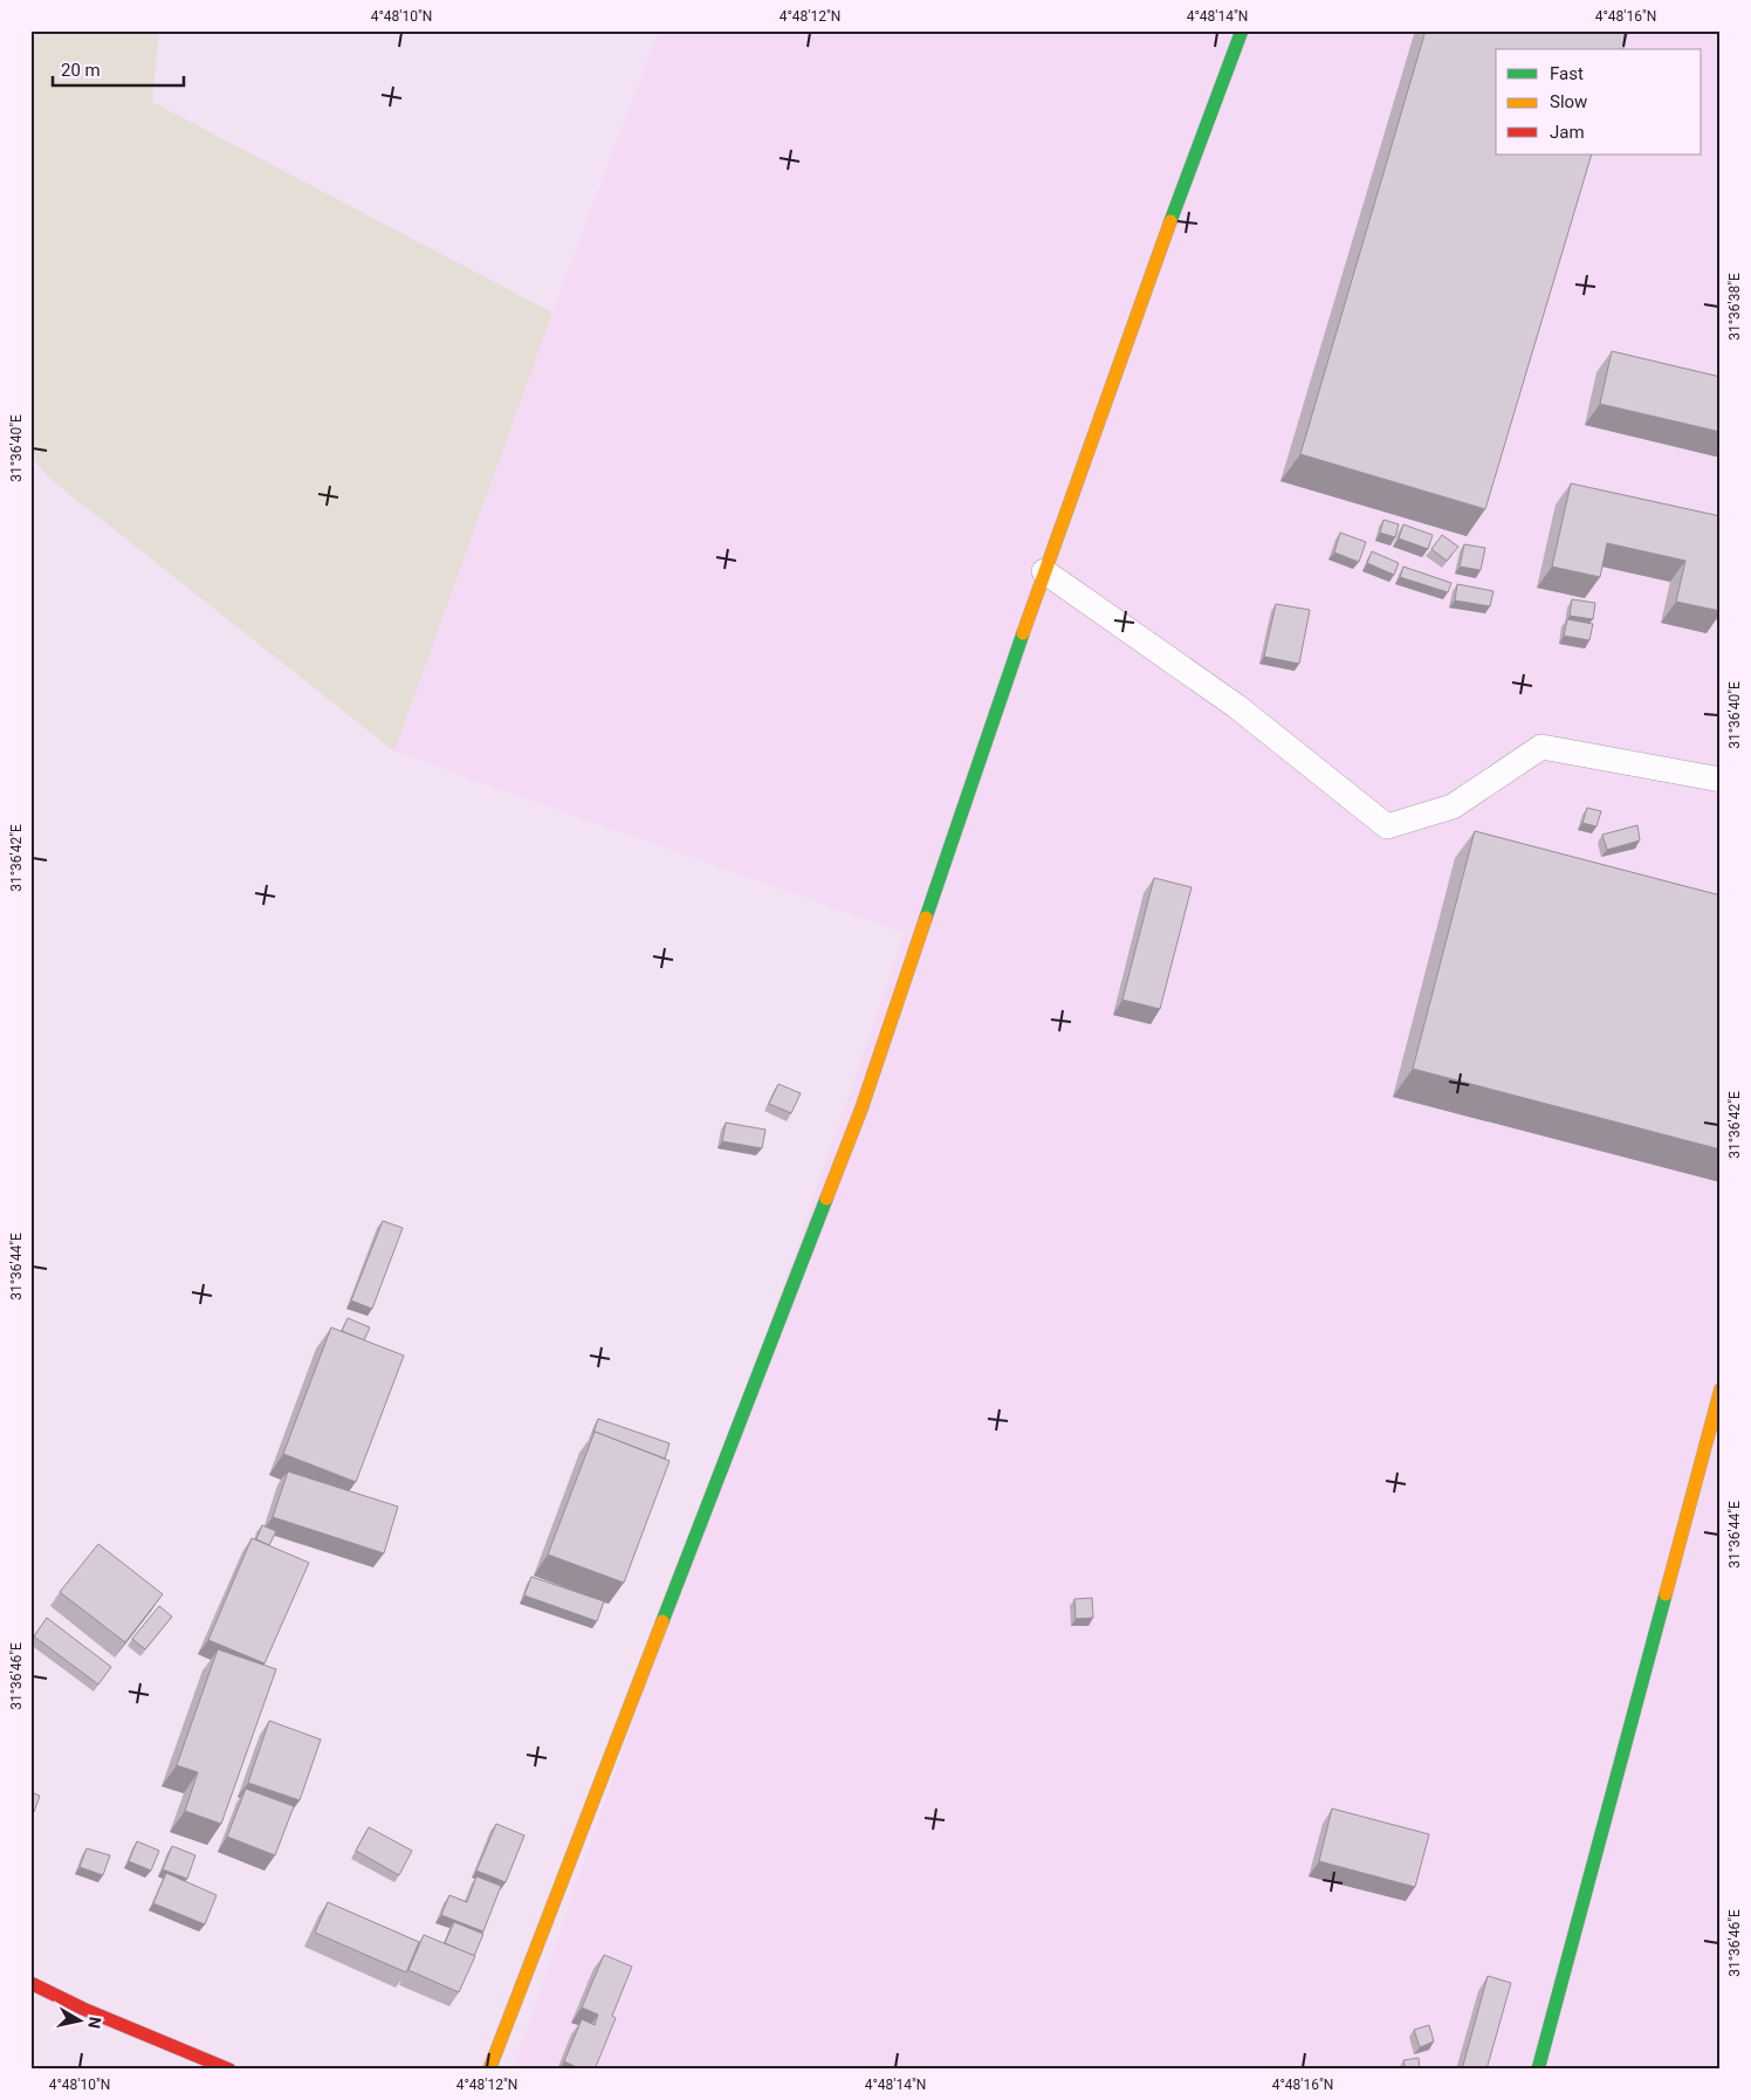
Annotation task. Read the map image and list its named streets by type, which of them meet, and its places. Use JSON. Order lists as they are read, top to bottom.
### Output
{
  "legend": ["Fast", "Slow", "Jam"],
  "scale_bar": "20 m",
  "north": "right",
  "coordinates": [
    "4°48'10\"N",
    "4°48'12\"N",
    "4°48'14\"N",
    "4°48'16\"N",
    "31°36'38\"E",
    "31°36'40\"E",
    "31°36'42\"E",
    "31°36'44\"E",
    "31°36'46\"E"
  ]
}
